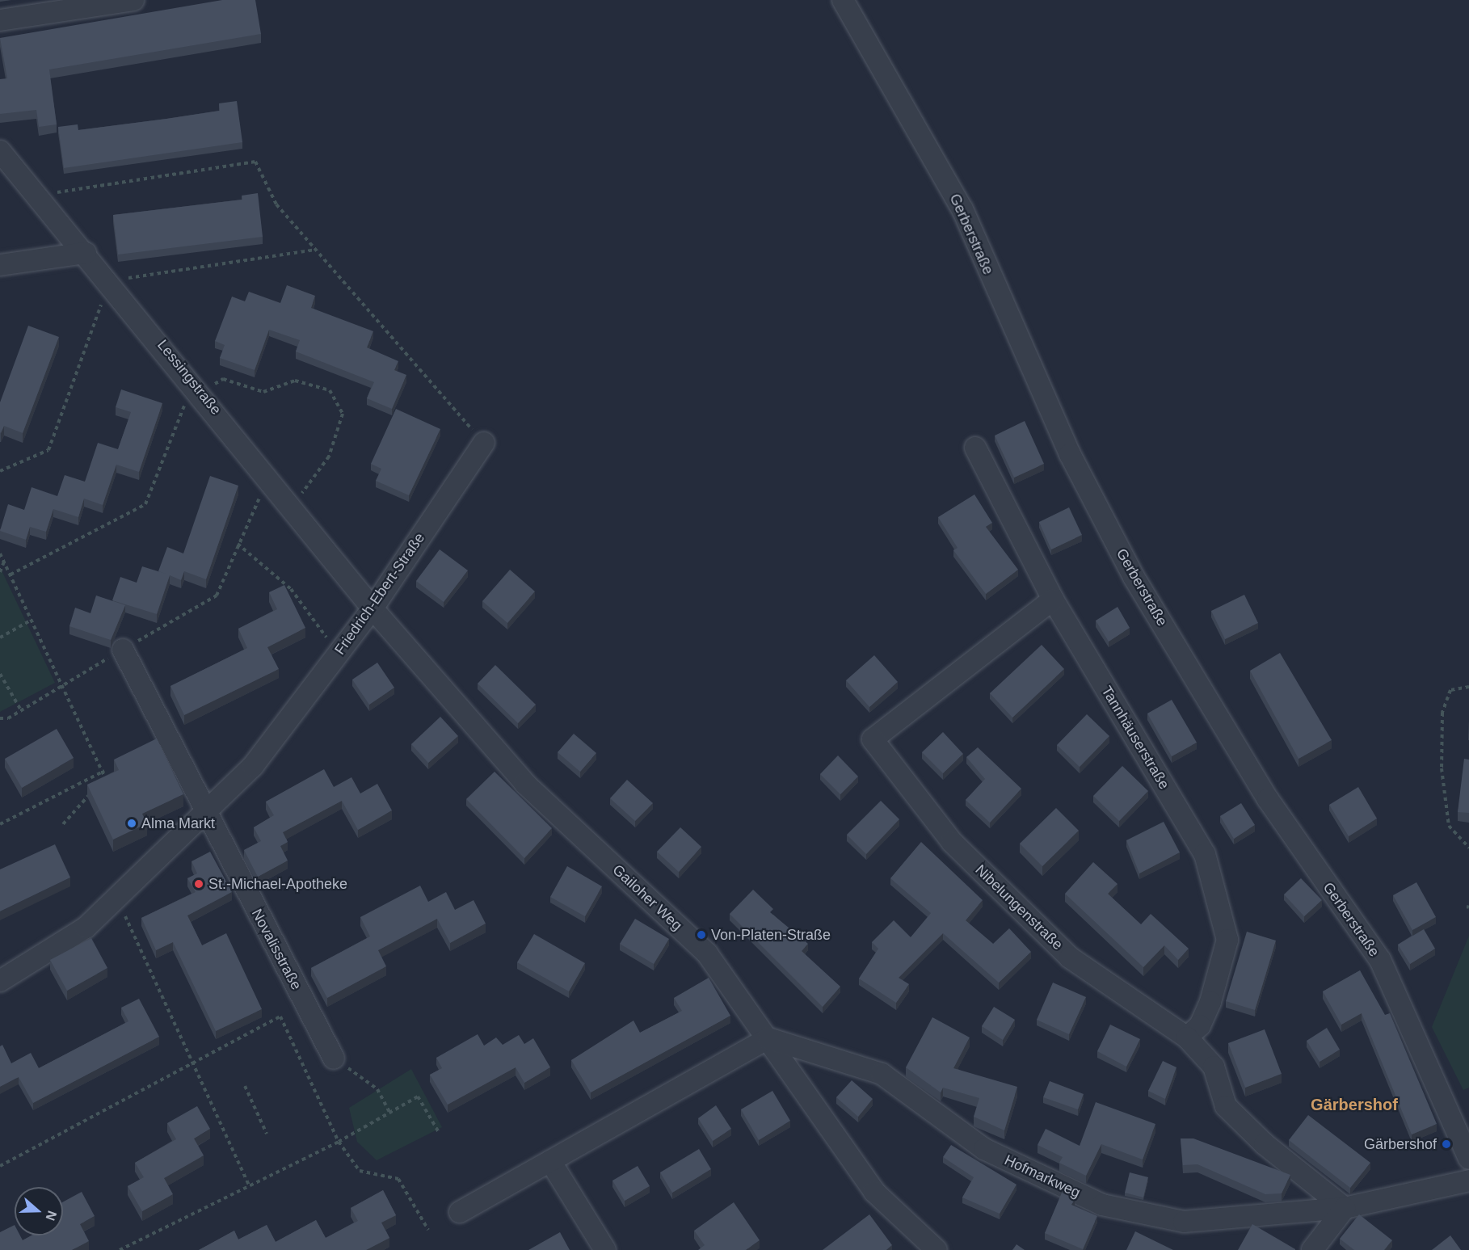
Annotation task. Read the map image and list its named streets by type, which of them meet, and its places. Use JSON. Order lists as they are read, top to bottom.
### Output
{
  "streets": {
    "street": [
      "Gerberstraße",
      "Lessingstraße",
      "Friedrich-Ebert-Straße",
      "Tannhäuserstraße",
      "Gailoher Weg",
      "Nibelungenstraße",
      "Novalisstraße",
      "Hofmarkweg"
    ]
  },
  "crossings": [
    ["Lessingstraße", "Friedrich-Ebert-Straße"],
    ["Lessingstraße", "Gailoher Weg"],
    ["Friedrich-Ebert-Straße", "Gailoher Weg"],
    ["Friedrich-Ebert-Straße", "Novalisstraße"],
    ["Tannhäuserstraße", "Nibelungenstraße"],
    ["Gailoher Weg", "Hofmarkweg"],
    ["Nibelungenstraße", "Hofmarkweg"]
  ],
  "districts": ["Gärbershof"],
  "places": [
    "Alma Markt",
    "St.-Michael-Apotheke",
    "Von-Platen-Straße",
    "Gärbershof"
  ],
  "north": "right"
}
